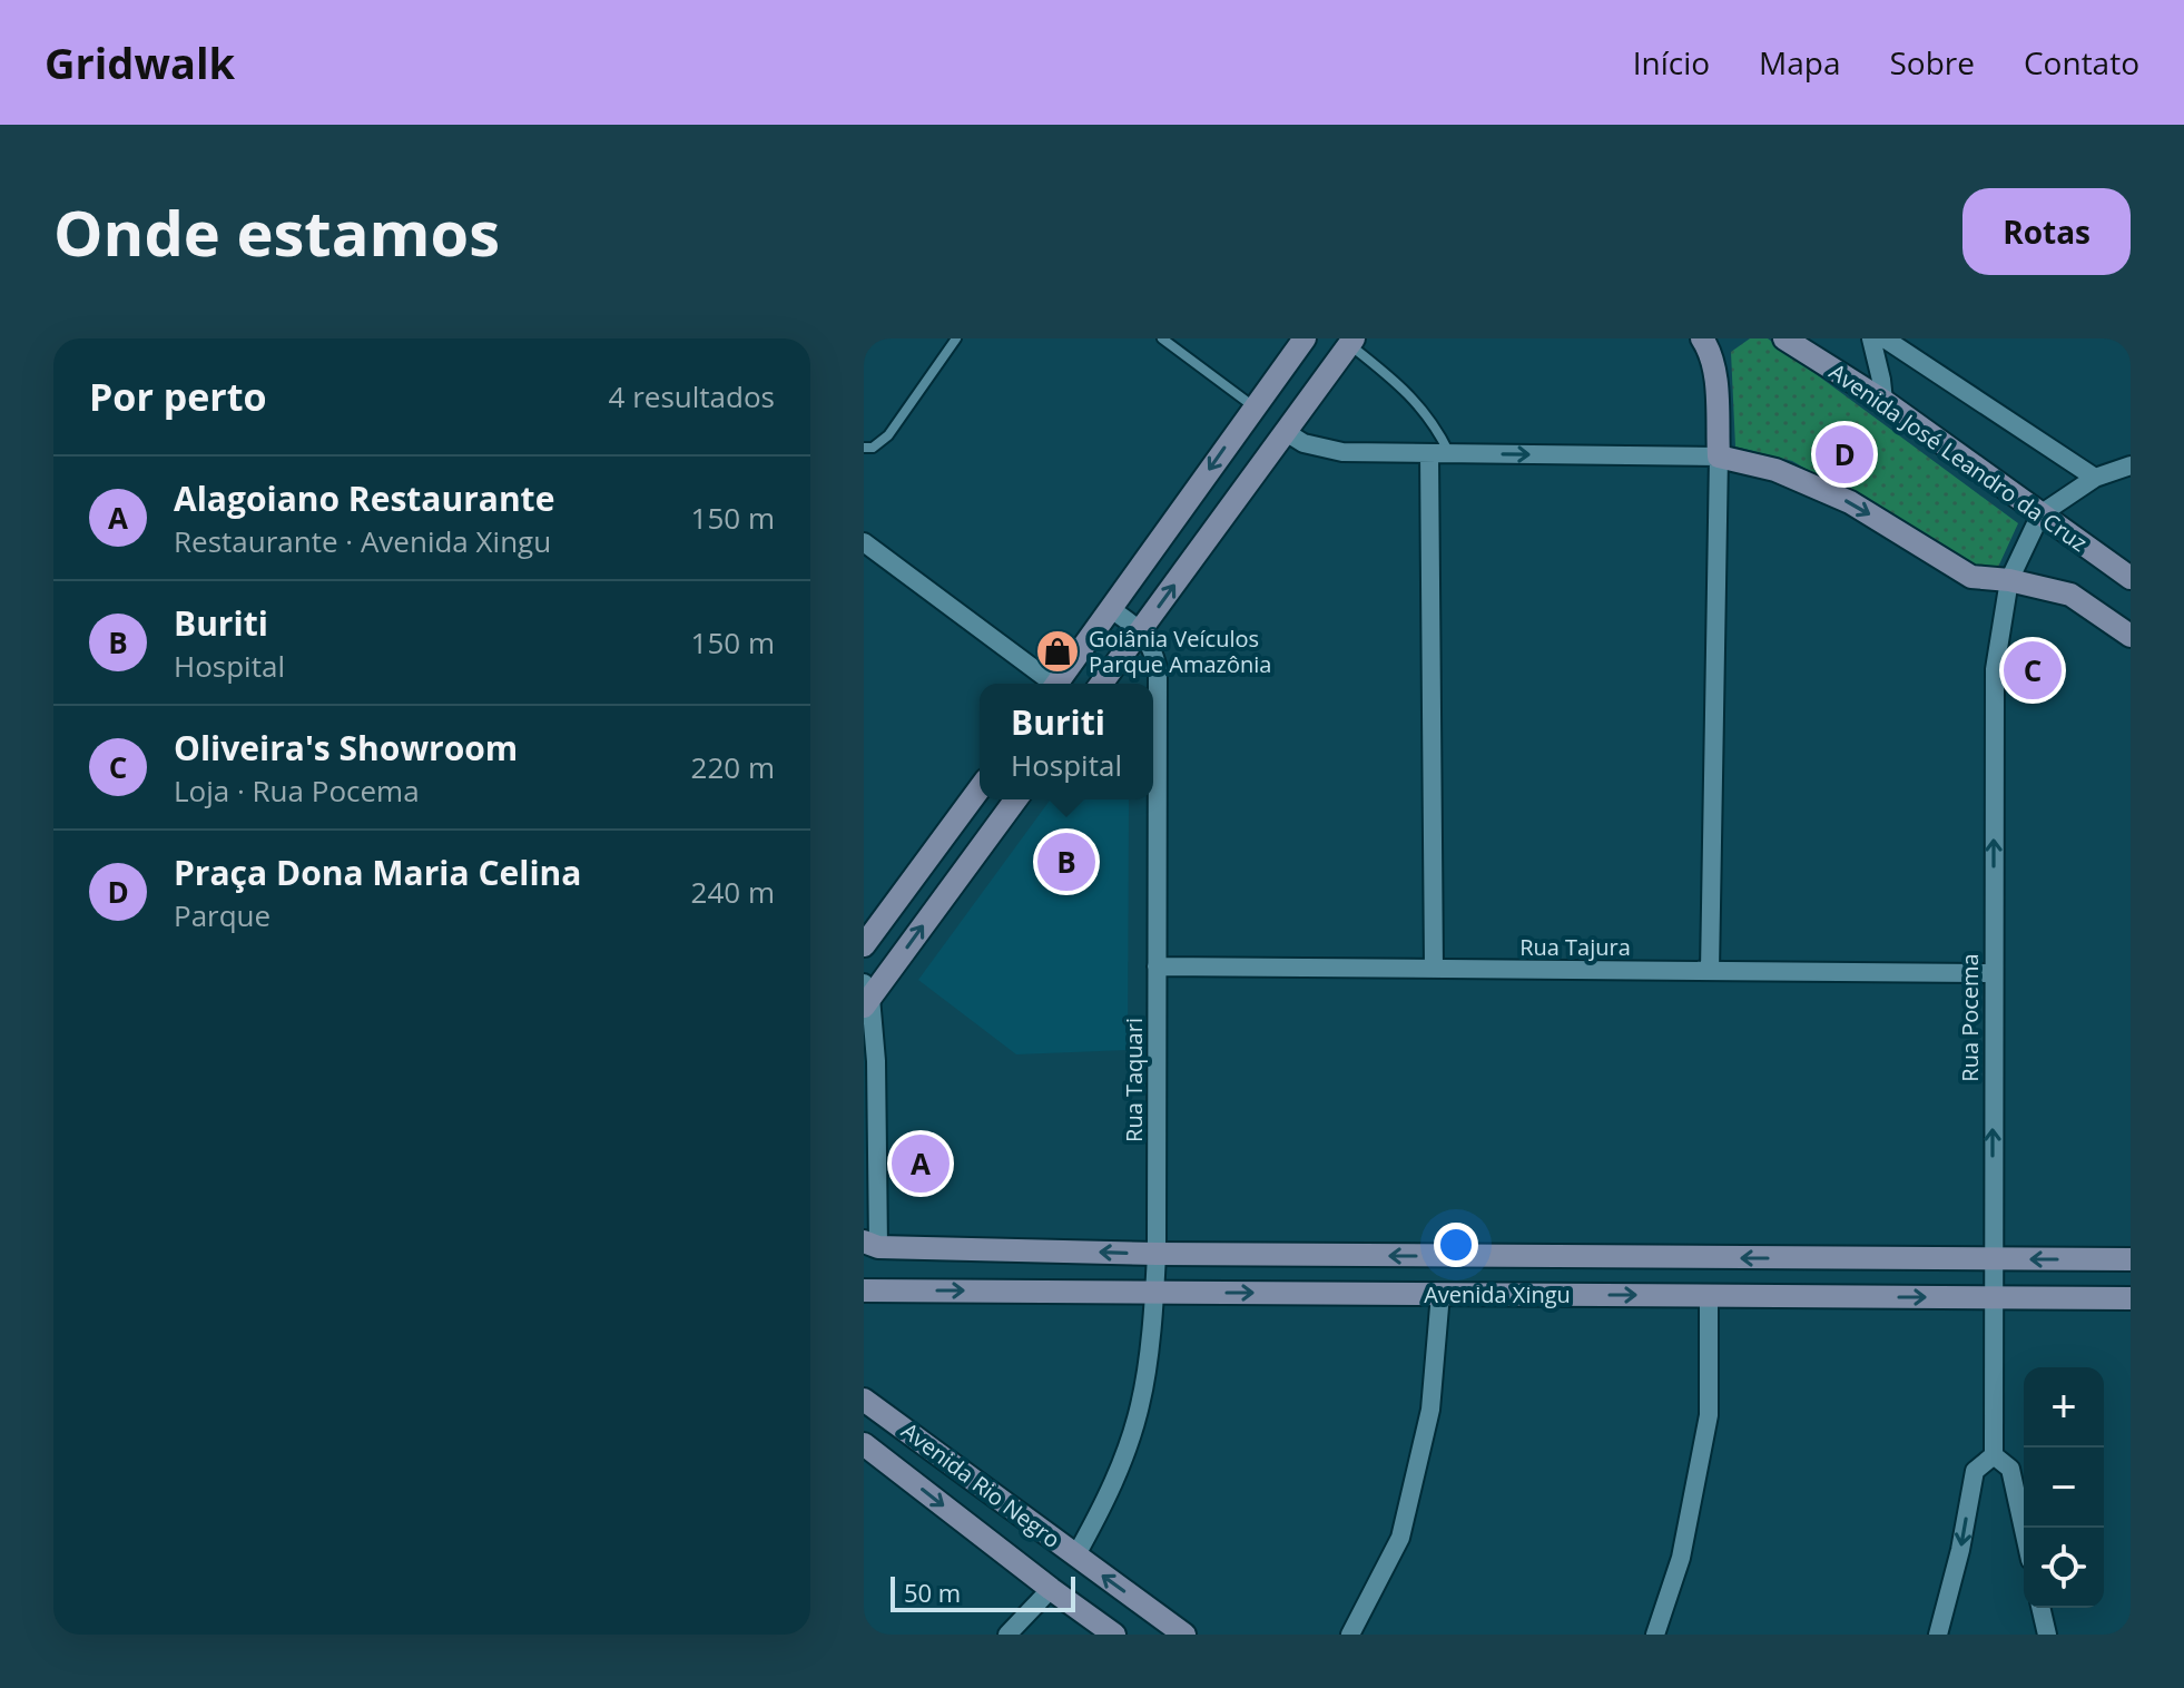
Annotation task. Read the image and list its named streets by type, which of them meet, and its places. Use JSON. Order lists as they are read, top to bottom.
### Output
{
  "streets": {
    "street": [
      "Avenida José Leandro da Cruz",
      "Rua Tajura",
      "Rua Pocema",
      "Rua Taquari",
      "Avenida Xingu",
      "Avenida Rio Negro"
    ]
  },
  "crossings": [
    ["Avenida José Leandro da Cruz", "Rua Pocema"],
    ["Rua Tajura", "Rua Pocema"],
    ["Rua Tajura", "Rua Taquari"],
    ["Rua Pocema", "Avenida Xingu"],
    ["Rua Taquari", "Avenida Xingu"],
    ["Rua Taquari", "Avenida Rio Negro"]
  ],
  "one_way": ["Rua Pocema"],
  "places": {
    "shop": ["Goiânia Veículos Parque Amazônia"]
  },
  "scale_bar": "50 m",
  "page": {
    "header": "Gridwalk",
    "nav": [
      "Início",
      "Mapa",
      "Sobre",
      "Contato"
    ],
    "buttons": "Rotas",
    "title": "Onde estamos",
    "heading": ["Por perto", "4 resultados"],
    "pins": [
      "D",
      "C",
      "B",
      "A"
    ],
    "list": [
      {
        "mark": "A",
        "name": "Alagoiano Restaurante",
        "note": "Restaurante · Avenida Xingu",
        "value": "150 m"
      },
      {
        "mark": "B",
        "name": "Buriti",
        "note": "Hospital",
        "value": "150 m"
      },
      {
        "mark": "C",
        "name": "Oliveira's Showroom",
        "note": "Loja · Rua Pocema",
        "value": "220 m"
      },
      {
        "mark": "D",
        "name": "Praça Dona Maria Celina",
        "note": "Parque",
        "value": "240 m"
      }
    ],
    "popup": ["Buriti", "Hospital"],
    "map_buttons": ["+", "−"],
    "scale": "50 m"
  }
}
